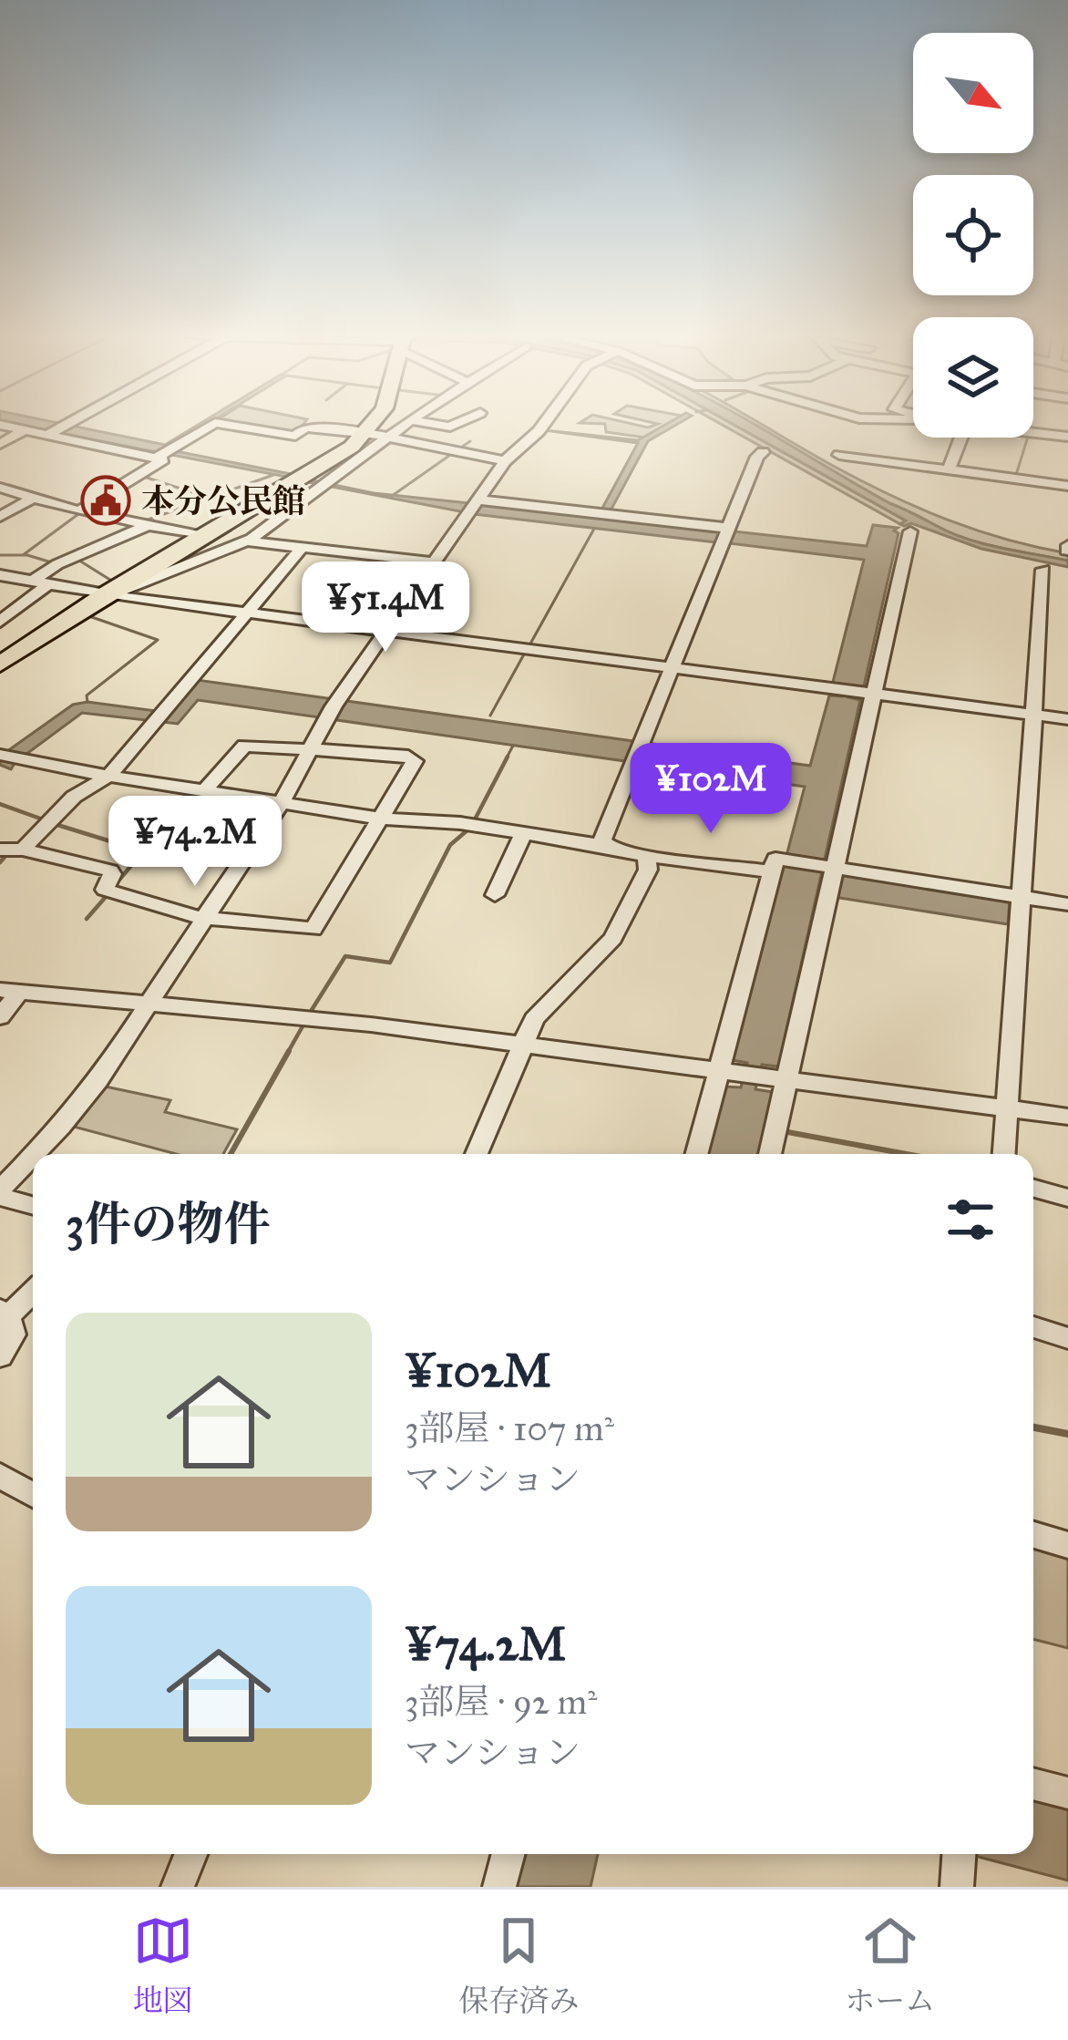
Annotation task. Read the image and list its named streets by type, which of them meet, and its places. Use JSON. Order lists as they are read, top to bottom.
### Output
{
  "places": {
    "public building": ["本分公民館"]
  },
  "north": "bottom right",
  "page": {
    "price": ["¥51.4M", "¥102M", "¥74.2M"],
    "heading": "3件の物件",
    "list": [
      {
        "name": "¥102M",
        "note": "3部屋 · 107 m² · マンション"
      },
      {
        "name": "¥74.2M",
        "note": "3部屋 · 92 m² · マンション"
      }
    ],
    "tabs": ["地図", "保存済み", "ホーム"]
  }
}
